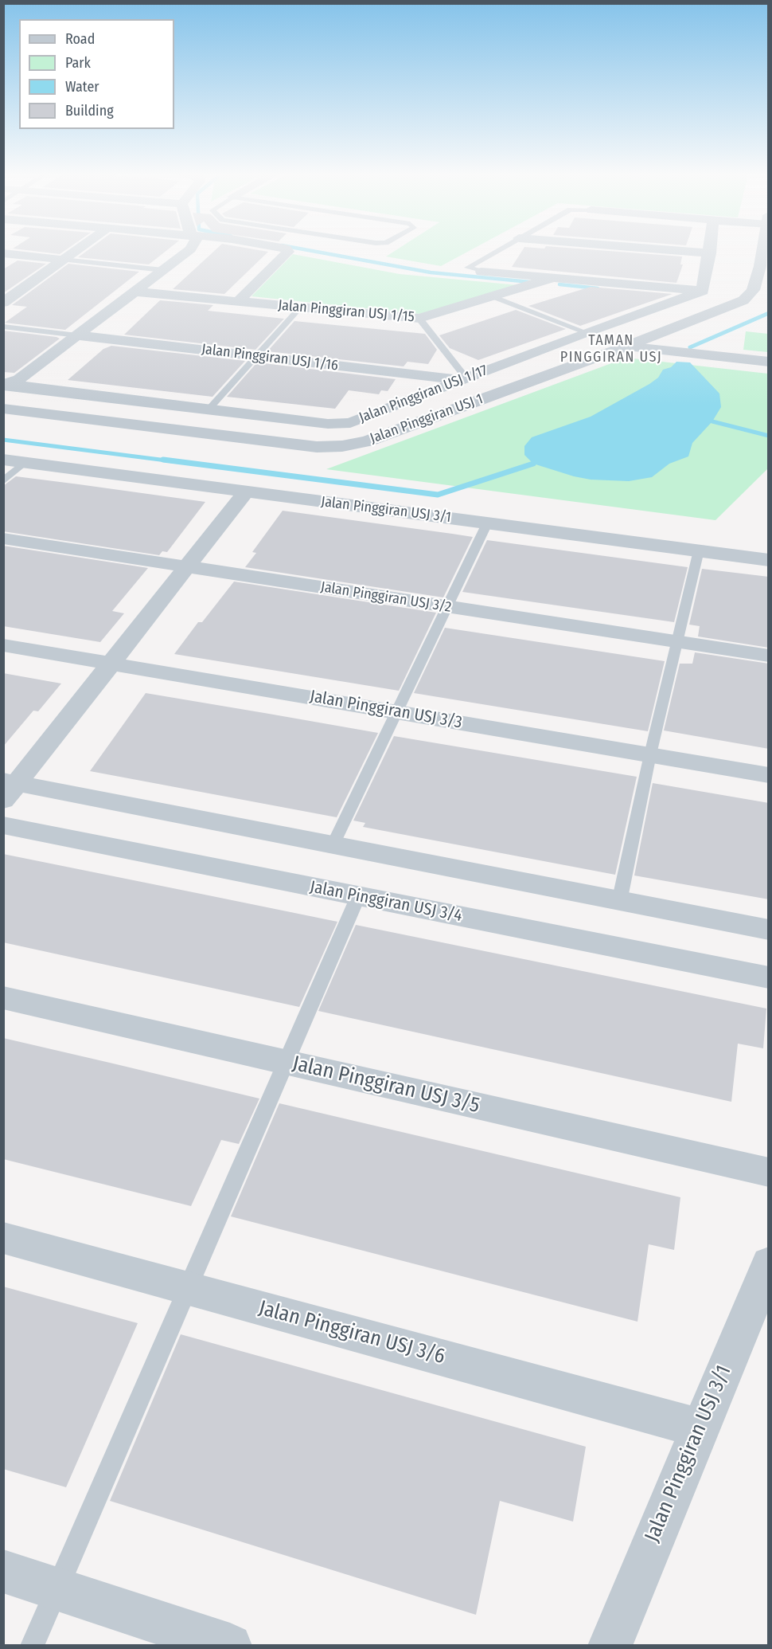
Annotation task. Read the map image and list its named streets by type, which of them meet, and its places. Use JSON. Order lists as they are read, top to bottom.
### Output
{
  "streets": {
    "street": [
      "Jalan Pinggiran USJ 1/15",
      "Jalan Pinggiran USJ 1/16",
      "Jalan Pinggiran USJ 1/17",
      "Jalan Pinggiran USJ 1",
      "Jalan Pinggiran USJ 3/1",
      "Jalan Pinggiran USJ 3/2",
      "Jalan Pinggiran USJ 3/3",
      "Jalan Pinggiran USJ 3/4",
      "Jalan Pinggiran USJ 3/5",
      "Jalan Pinggiran USJ 3/6"
    ]
  },
  "crossings": [
    ["Jalan Pinggiran USJ 1/16", "Jalan Pinggiran USJ 1/17"],
    ["Jalan Pinggiran USJ 3/1", "Jalan Pinggiran USJ 3/6"]
  ],
  "districts": ["TAMAN PINGGIRAN USJ"],
  "legend": [
    "Road",
    "Park",
    "Water",
    "Building"
  ]
}
